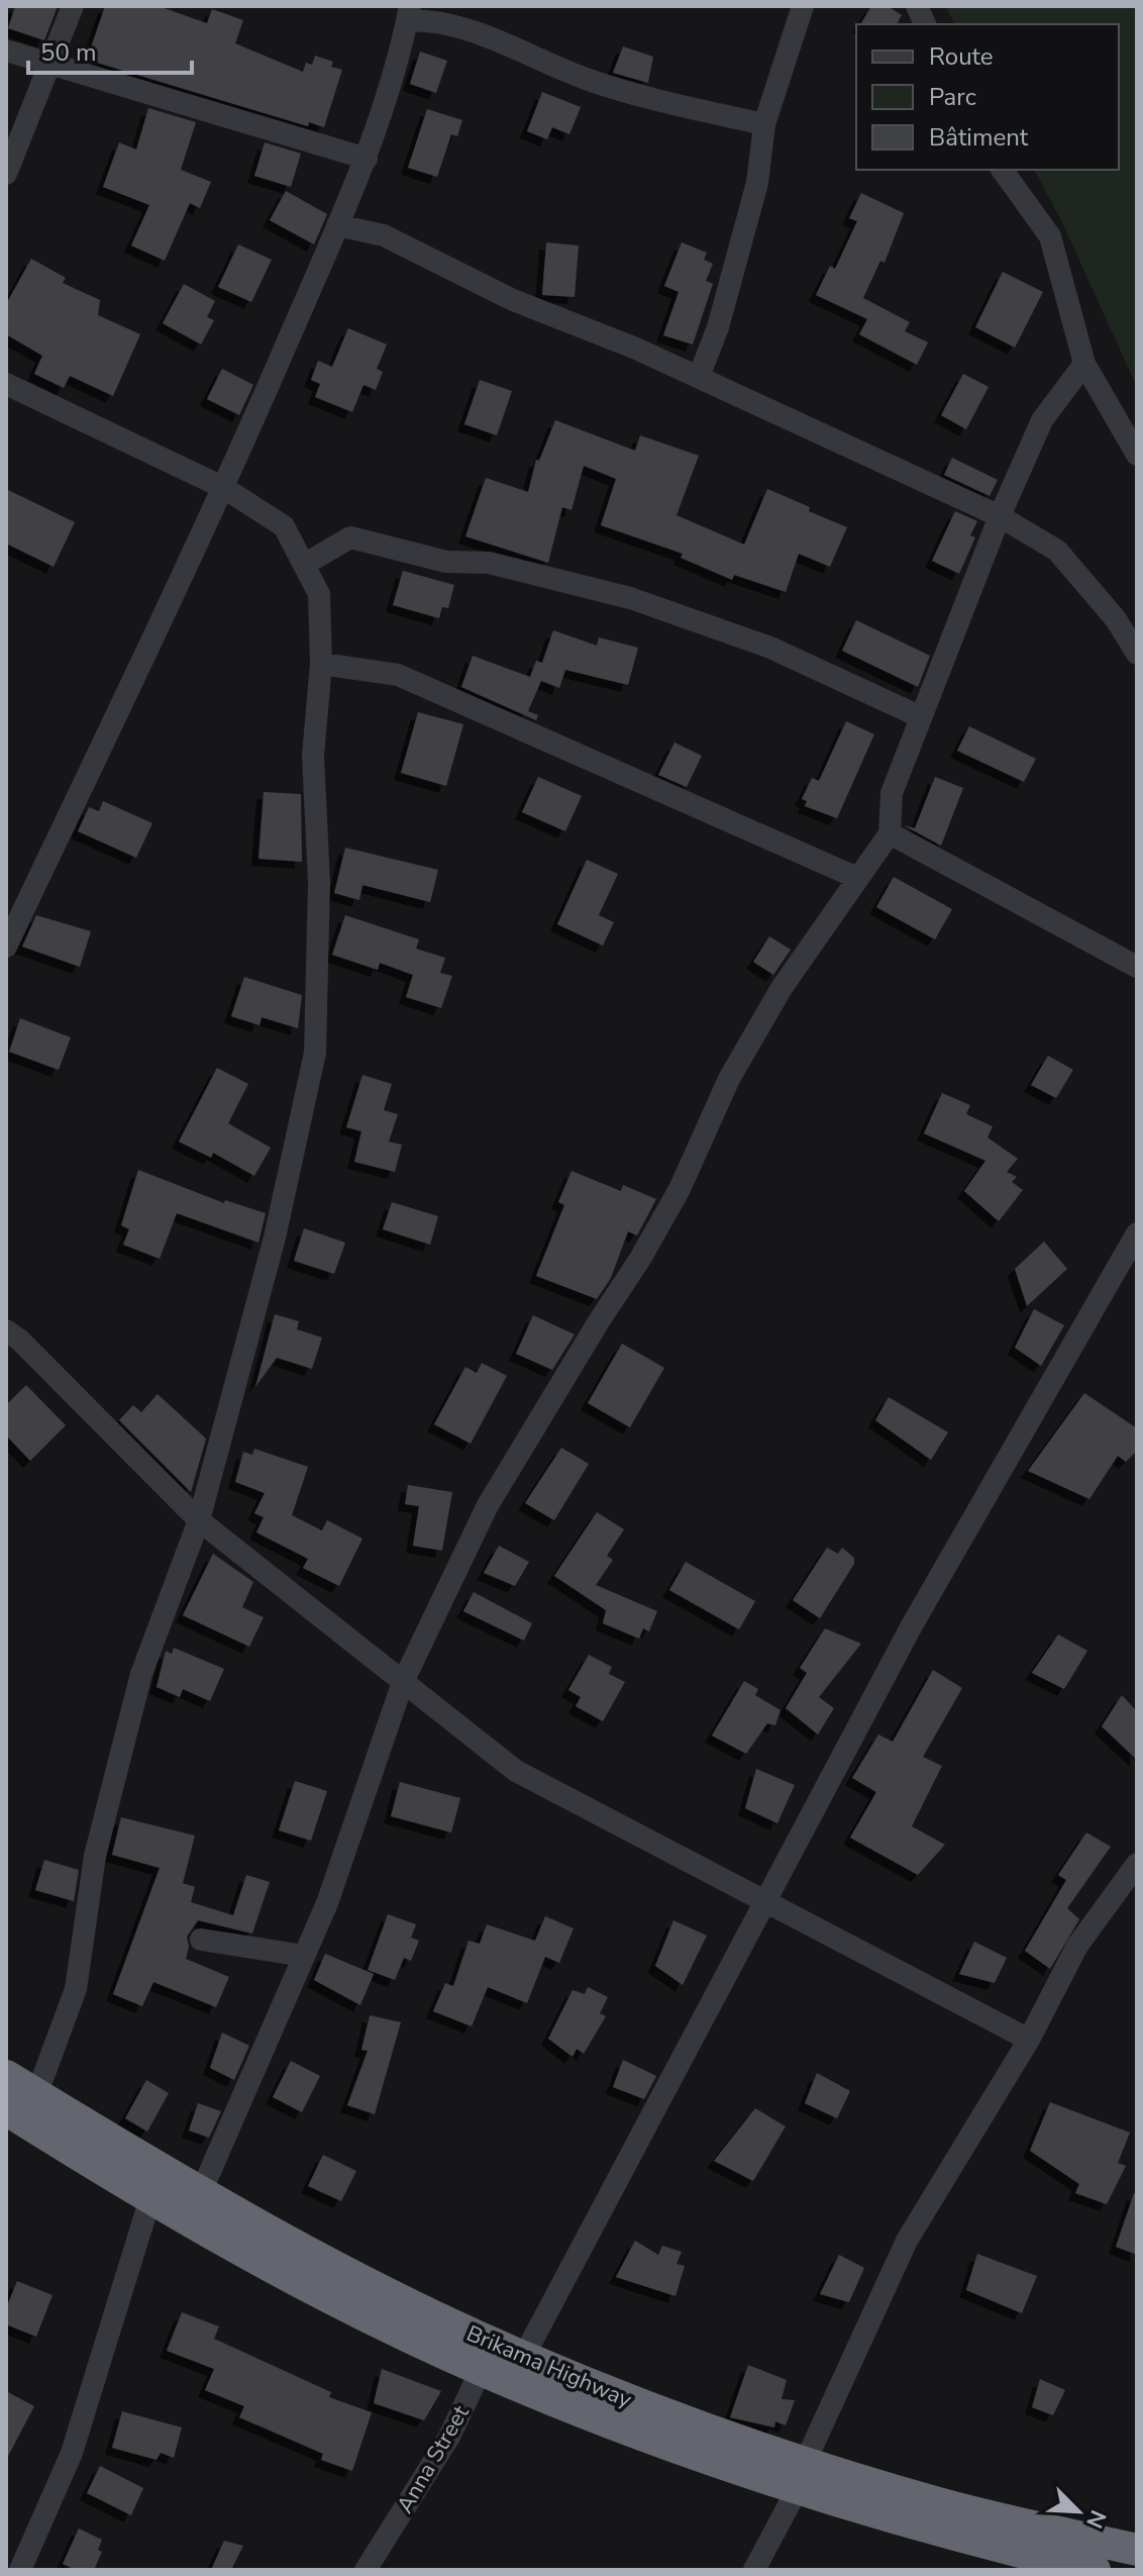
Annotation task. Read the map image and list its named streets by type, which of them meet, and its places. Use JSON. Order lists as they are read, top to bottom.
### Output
{
  "streets": {
    "highway": ["Brikama Highway"],
    "street": ["Anna Street"]
  },
  "crossings": [
    ["Brikama Highway", "Anna Street"]
  ],
  "legend": ["Route", "Parc", "Bâtiment"],
  "scale_bar": "50 m",
  "north": "bottom right"
}
